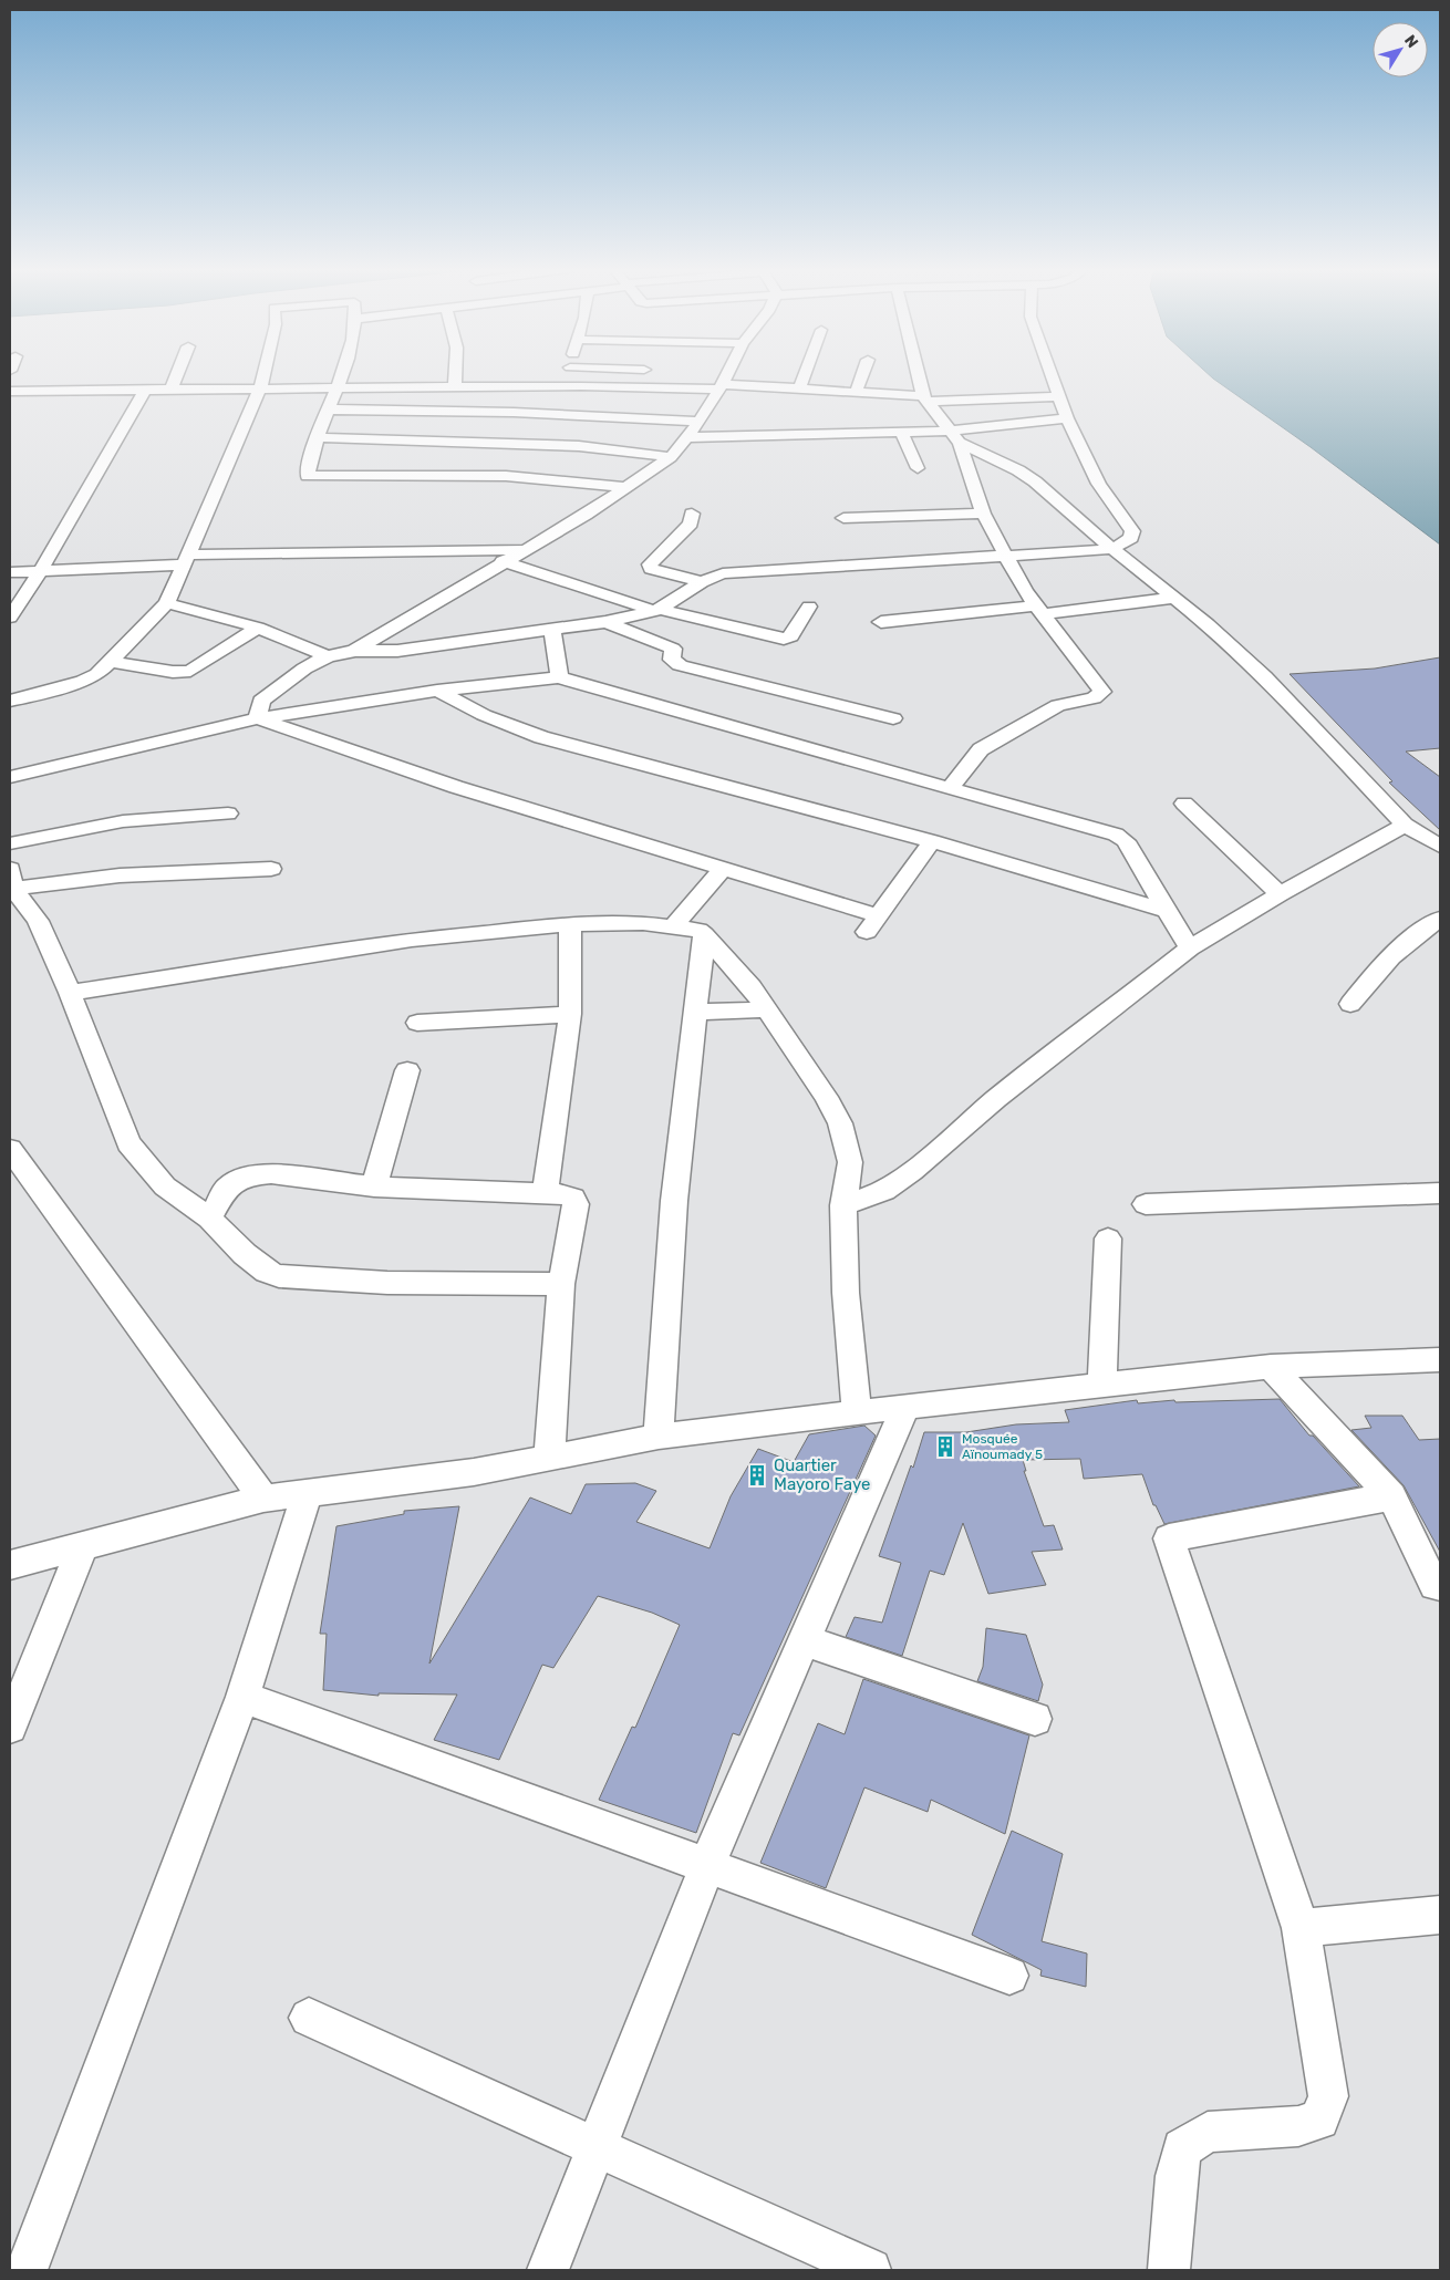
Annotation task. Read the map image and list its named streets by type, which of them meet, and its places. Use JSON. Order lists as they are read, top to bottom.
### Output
{
  "places": {
    "building": ["Mosquée Aïnoumady 5", "Quartier Mayoro Faye"]
  },
  "north": "top right"
}
